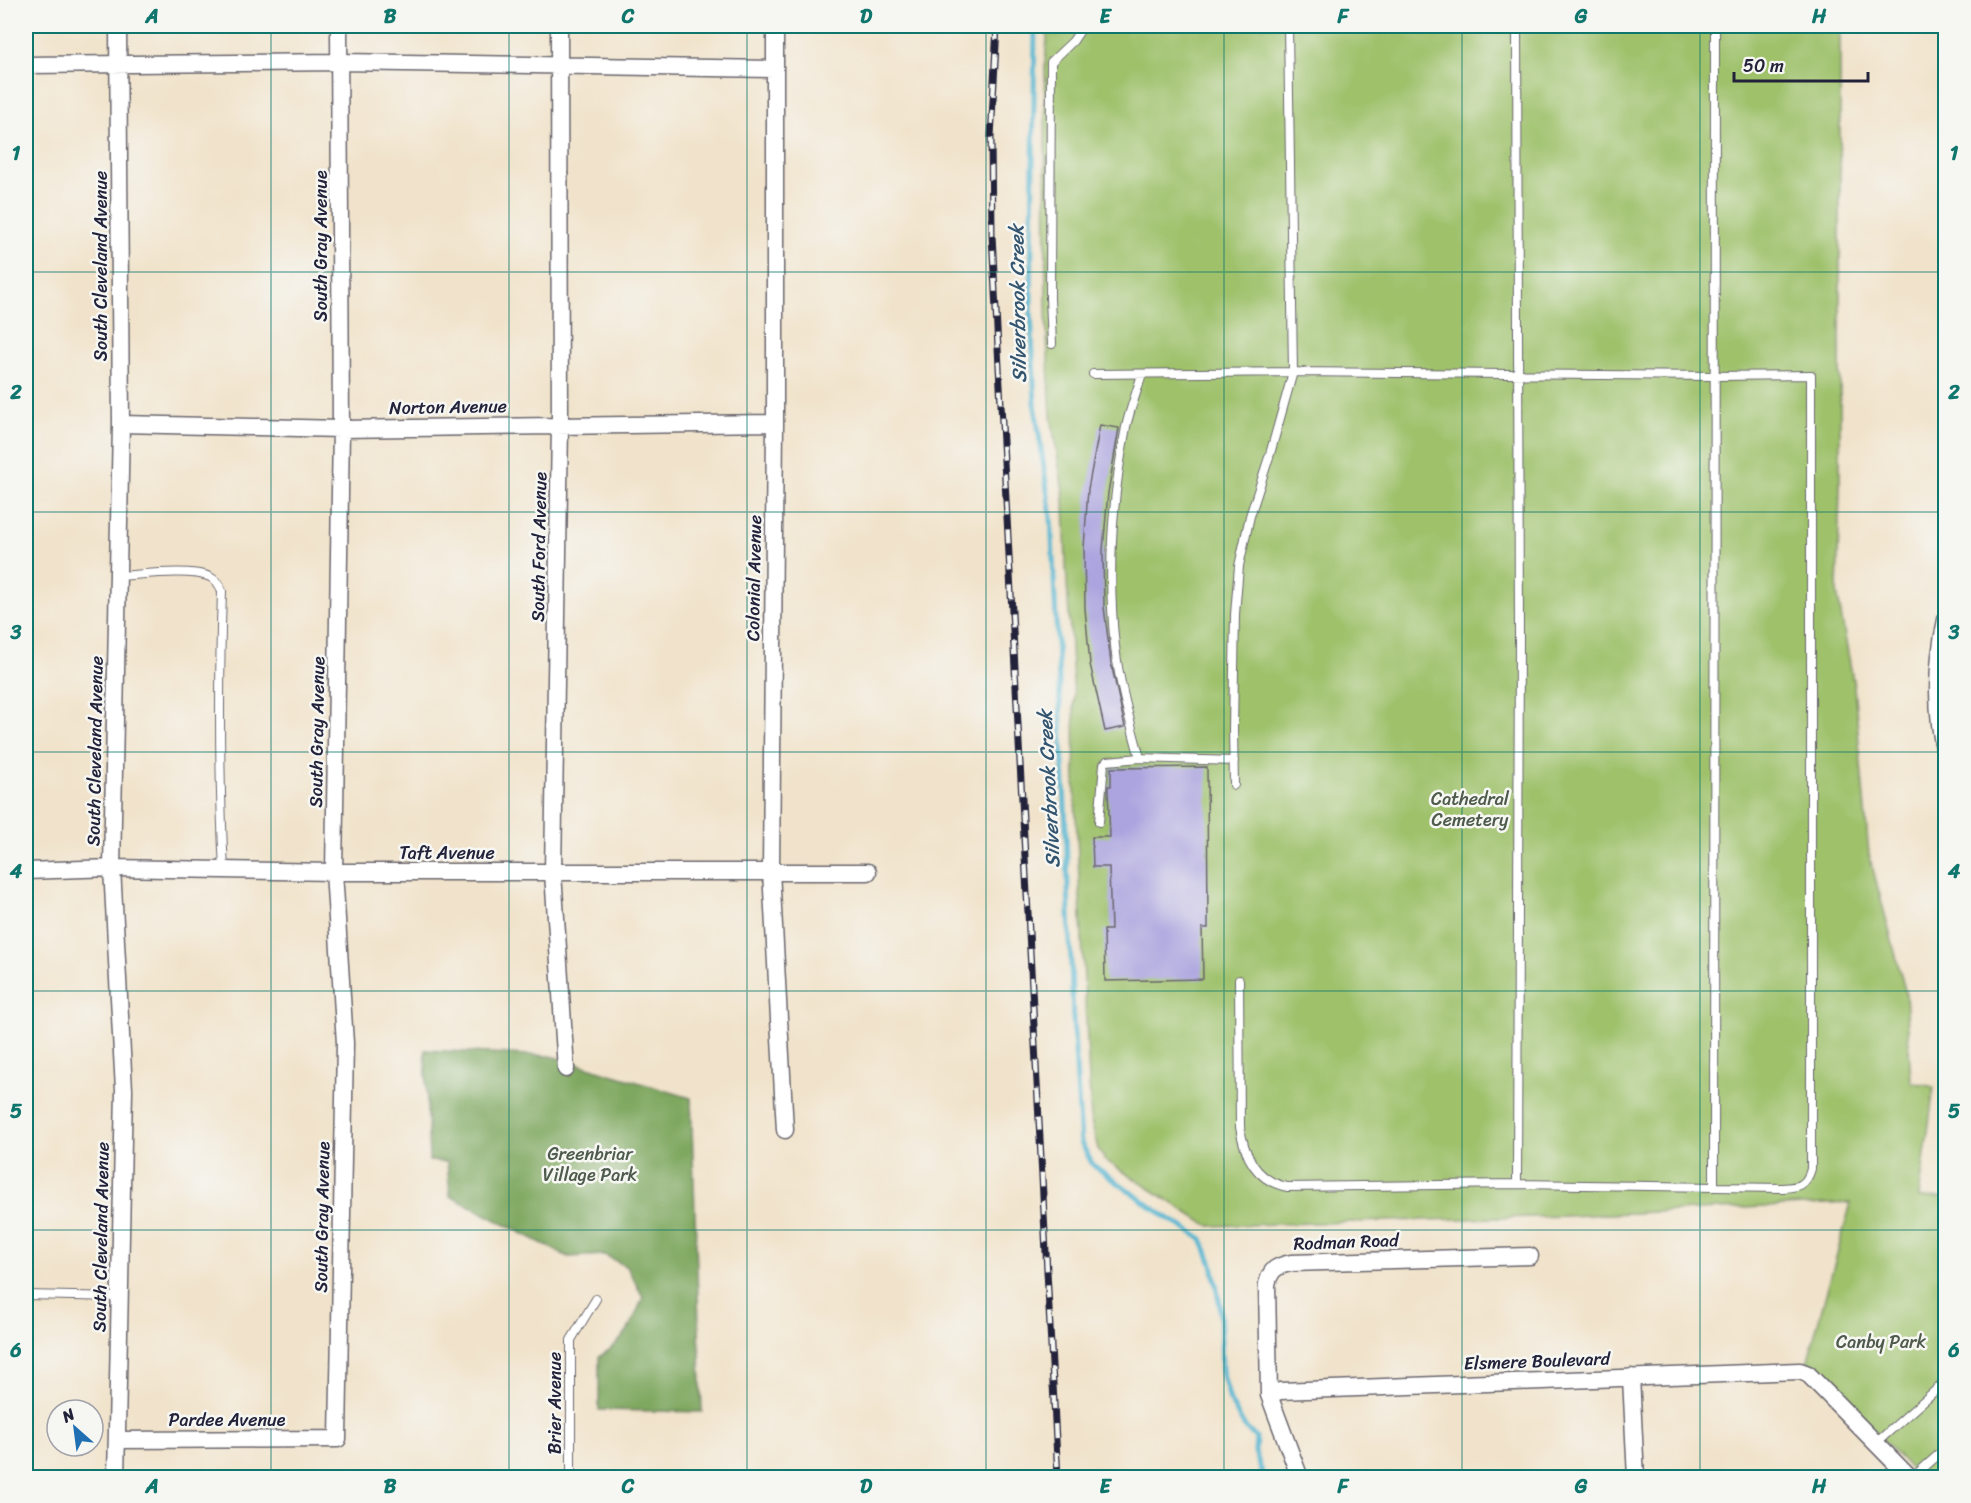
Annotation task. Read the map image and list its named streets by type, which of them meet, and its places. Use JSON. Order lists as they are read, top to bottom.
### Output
{
  "streets": {
    "street": [
      "South Gray Avenue",
      "South Cleveland Avenue",
      "Norton Avenue",
      "South Ford Avenue",
      "Colonial Avenue",
      "Taft Avenue",
      "Rodman Road",
      "Elsmere Boulevard",
      "Pardee Avenue"
    ],
    "lane": ["Brier Avenue"]
  },
  "crossings": [
    ["South Gray Avenue", "Norton Avenue"],
    ["South Gray Avenue", "Taft Avenue"],
    ["South Gray Avenue", "Pardee Avenue"],
    ["South Cleveland Avenue", "Norton Avenue"],
    ["South Cleveland Avenue", "Taft Avenue"],
    ["South Cleveland Avenue", "Pardee Avenue"],
    ["Norton Avenue", "South Ford Avenue"],
    ["Norton Avenue", "Colonial Avenue"],
    ["South Ford Avenue", "Taft Avenue"],
    ["Colonial Avenue", "Taft Avenue"],
    ["Rodman Road", "Elsmere Boulevard"]
  ],
  "water": ["Silverbrook Creek"],
  "parks": ["Cathedral Cemetery", "Greenbriar Village Park", "Canby Park"],
  "scale_bar": "50 m",
  "north": "top left",
  "grid": {
    "columns": [
      "A",
      "B",
      "C",
      "D",
      "E",
      "F",
      "G",
      "H"
    ],
    "rows": [
      "1",
      "2",
      "3",
      "4",
      "5",
      "6"
    ]
  }
}
